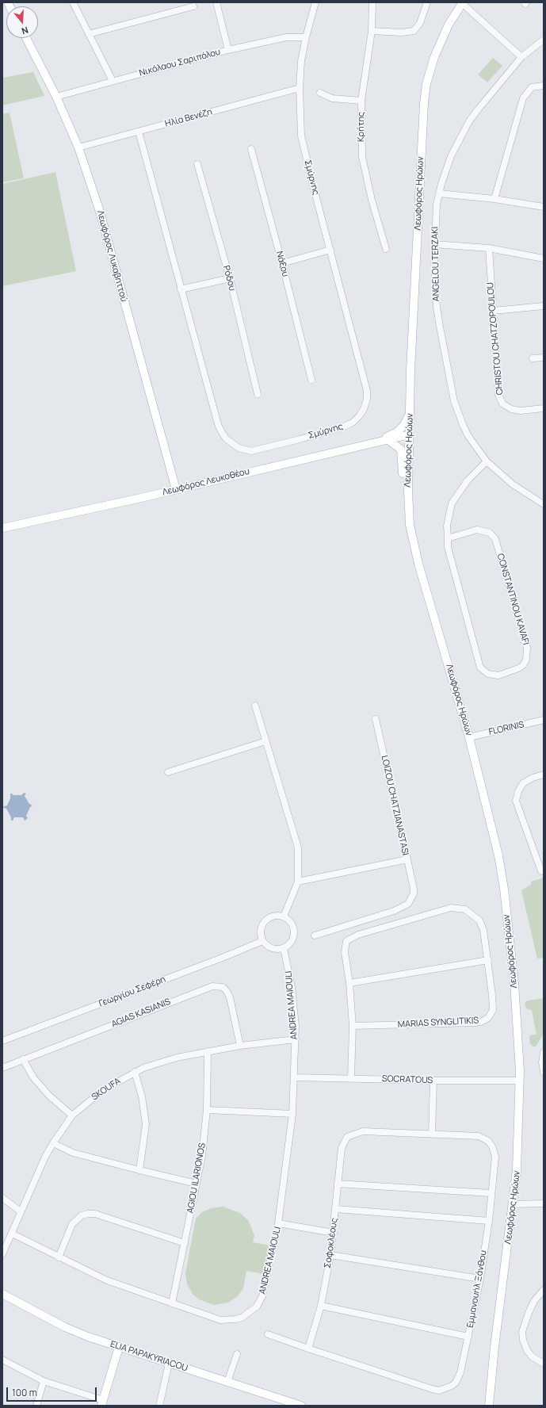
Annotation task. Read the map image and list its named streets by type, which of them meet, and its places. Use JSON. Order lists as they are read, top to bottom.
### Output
{
  "streets": {
    "main road": [
      "Λεωφόρος Ηρώων",
      "Λεωφόρος Λυκαβηττού",
      "Λεωφόρος Λευκοθέου",
      "ELIA PAPAKYRIACOU"
    ],
    "street": [
      "Νικόλαου Σαριπόλου",
      "Ηλία Βενέζη",
      "Κρήτης",
      "Σμύρνης",
      "Νάξου",
      "ANGELOU TERZAKI",
      "Ρόδου",
      "CHRISTOU CHATZOPOULOU",
      "CONSTANTINOU KAVAFI",
      "FLORINIS",
      "LOIZOU CHATZIANASTASI",
      "Γεωργίου Σεφέρη",
      "ANDREA MAIOULI",
      "AGIAS KASIANIS",
      "MARIAS SYNGLITIKIS",
      "SOCRATOUS",
      "SKOUFA",
      "AGIOU ILARIONOS",
      "Σοφοκλέους",
      "Εμμανουήλ Ξάνθου"
    ]
  },
  "crossings": [
    ["Νικόλαου Σαριπόλου", "Σμύρνης"],
    ["Νικόλαου Σαριπόλου", "Λεωφόρος Λυκαβηττού"],
    ["Ηλία Βενέζη", "Σμύρνης"],
    ["Ηλία Βενέζη", "Λεωφόρος Λυκαβηττού"],
    ["Λεωφόρος Ηρώων", "Λεωφόρος Λευκοθέου"],
    ["Λεωφόρος Ηρώων", "FLORINIS"],
    ["Λεωφόρος Ηρώων", "SOCRATOUS"],
    ["Λεωφόρος Λυκαβηττού", "Λεωφόρος Λευκοθέου"],
    ["ANGELOU TERZAKI", "CONSTANTINOU KAVAFI"],
    ["Γεωργίου Σεφέρη", "ANDREA MAIOULI"],
    ["ANDREA MAIOULI", "SOCRATOUS"],
    ["ANDREA MAIOULI", "SKOUFA"],
    ["ANDREA MAIOULI", "AGIOU ILARIONOS"],
    ["AGIAS KASIANIS", "SKOUFA"],
    ["SKOUFA", "AGIOU ILARIONOS"],
    ["Σοφοκλέους", "Εμμανουήλ Ξάνθου"]
  ],
  "scale_bar": "100 m",
  "north": "bottom"
}
